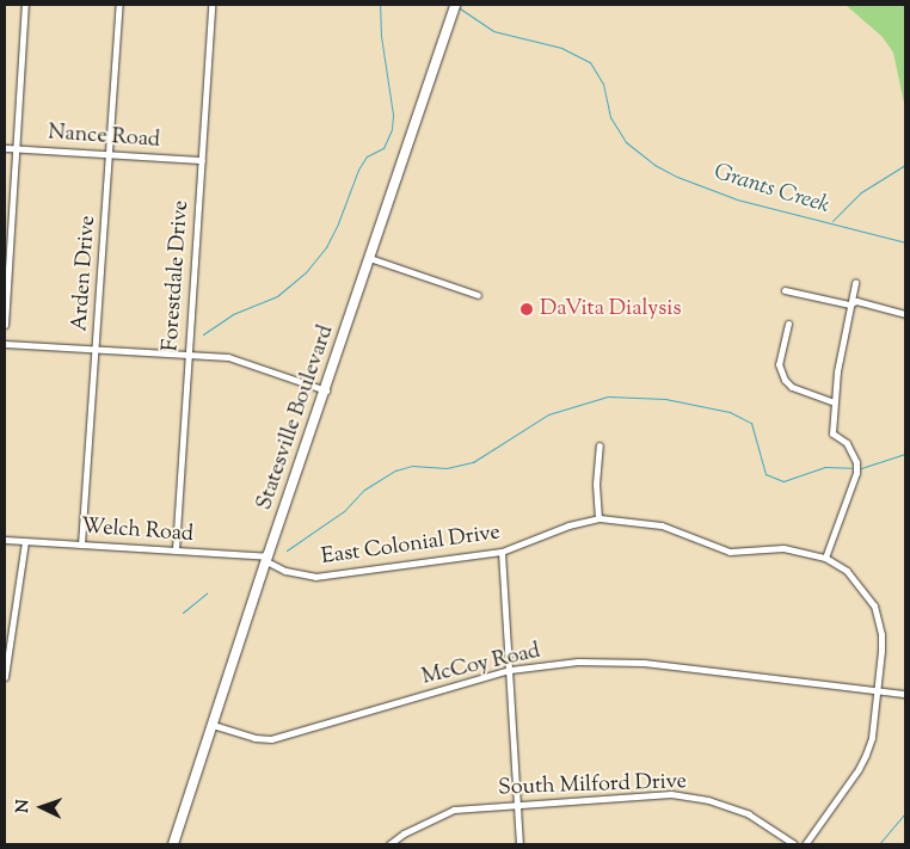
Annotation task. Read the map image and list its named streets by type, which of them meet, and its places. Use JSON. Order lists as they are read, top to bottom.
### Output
{
  "streets": {
    "main road": ["Statesville Boulevard"],
    "street": [
      "Nance Road",
      "Arden Drive",
      "Forestdale Drive",
      "Welch Road",
      "East Colonial Drive",
      "McCoy Road",
      "South Milford Drive"
    ]
  },
  "crossings": [
    ["Nance Road", "Arden Drive"],
    ["Nance Road", "Forestdale Drive"],
    ["Arden Drive", "Welch Road"],
    ["Forestdale Drive", "Welch Road"],
    ["Statesville Boulevard", "Welch Road"],
    ["Statesville Boulevard", "East Colonial Drive"],
    ["Statesville Boulevard", "McCoy Road"],
    ["Welch Road", "East Colonial Drive"],
    ["East Colonial Drive", "McCoy Road"]
  ],
  "water": ["Grants Creek"],
  "places": ["DaVita Dialysis"],
  "north": "left"
}
